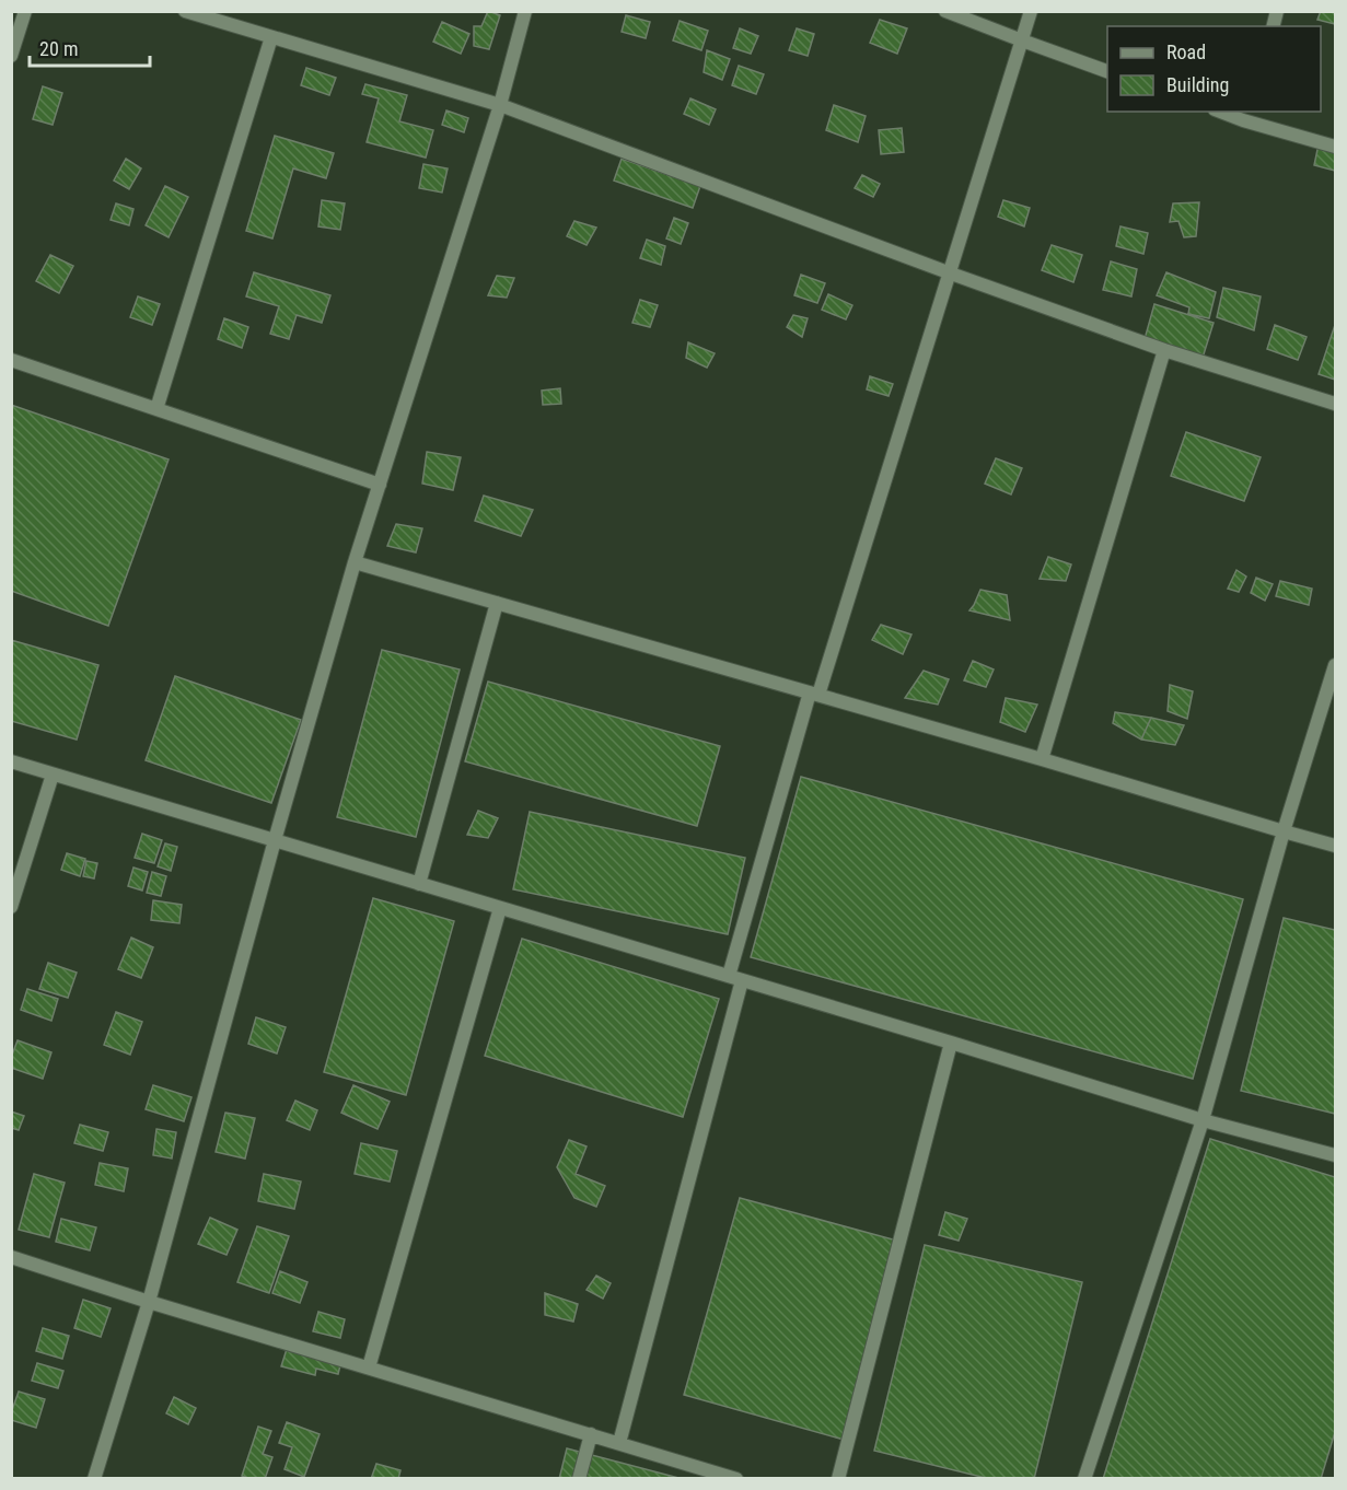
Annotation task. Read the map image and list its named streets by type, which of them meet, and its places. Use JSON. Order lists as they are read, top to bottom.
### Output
{
  "legend": ["Road", "Building"],
  "scale_bar": "20 m"
}
